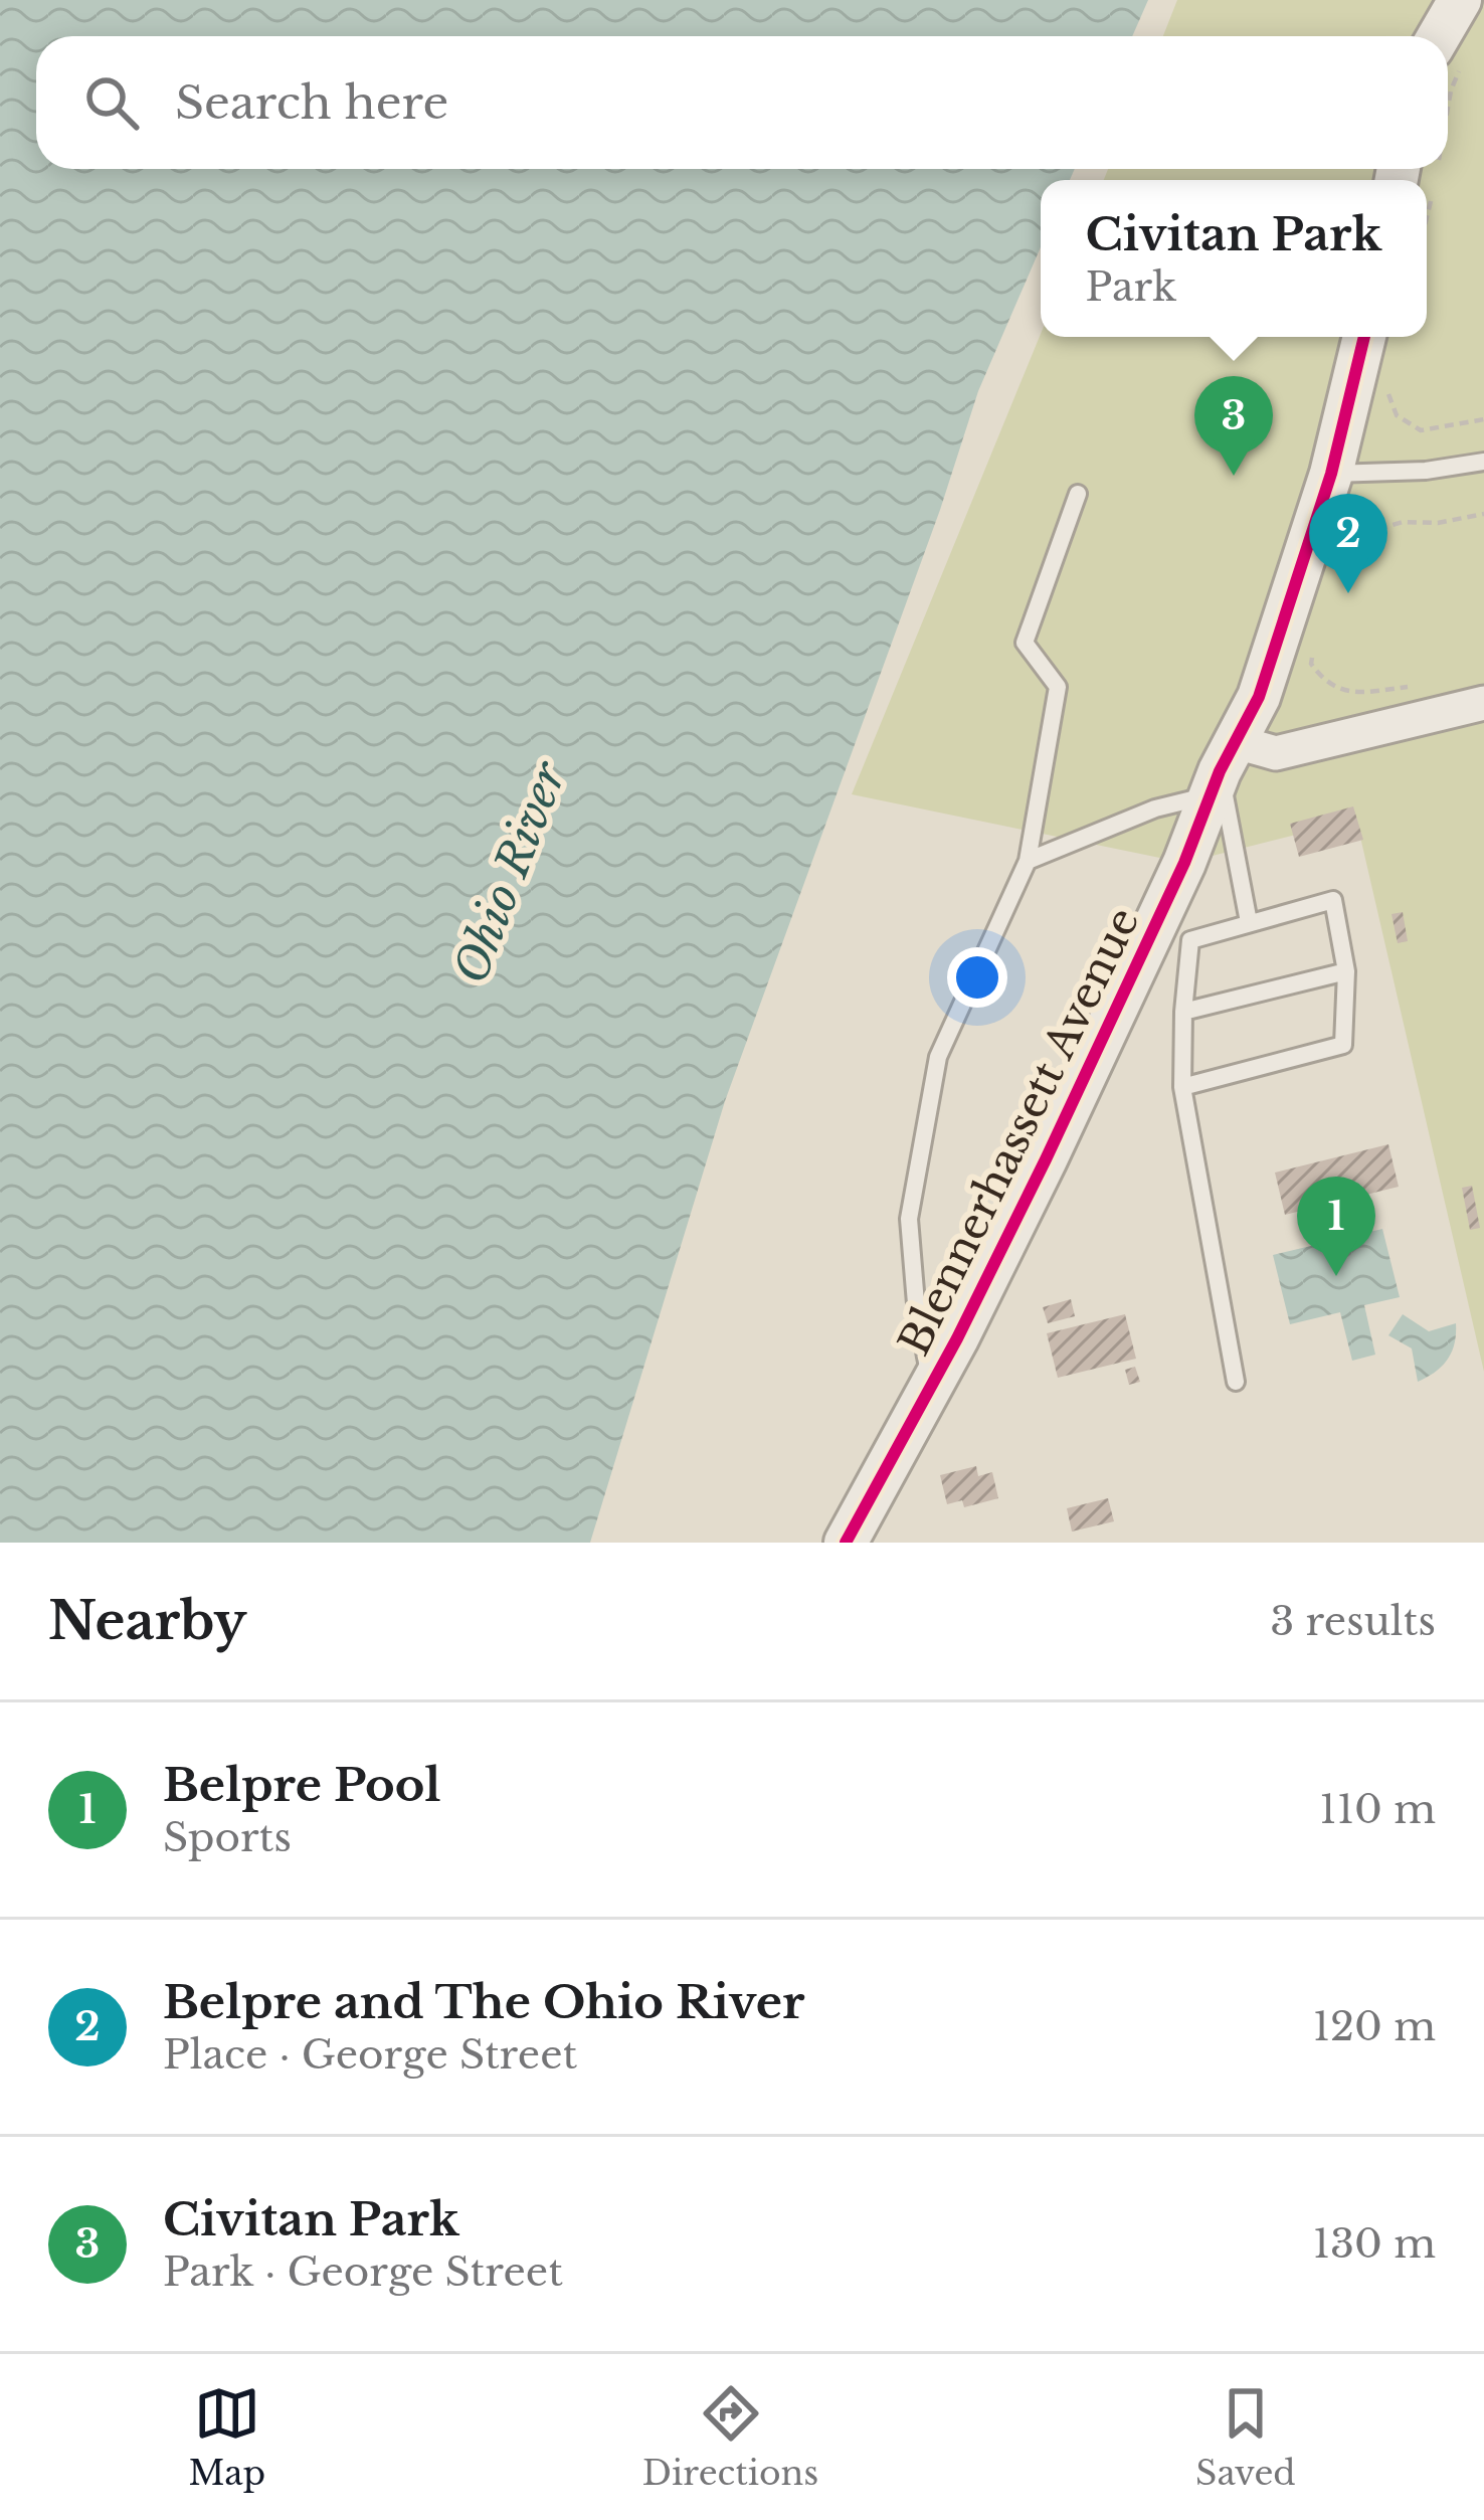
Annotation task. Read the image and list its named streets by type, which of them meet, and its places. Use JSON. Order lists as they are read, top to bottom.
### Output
{
  "streets": {
    "street": ["Blennerhassett Avenue"]
  },
  "water": ["Ohio River"],
  "page": {
    "search": "Search here",
    "popup": ["Civitan Park", "Park"],
    "pins": ["3", "2", "1"],
    "heading": ["Nearby", "3 results"],
    "list": [
      {
        "mark": "1",
        "name": "Belpre Pool",
        "note": "Sports",
        "value": "110 m"
      },
      {
        "mark": "2",
        "name": "Belpre and The Ohio River",
        "note": "Place · George Street",
        "value": "120 m"
      },
      {
        "mark": "3",
        "name": "Civitan Park",
        "note": "Park · George Street",
        "value": "130 m"
      }
    ],
    "nav": ["Map", "Directions", "Saved"]
  }
}
